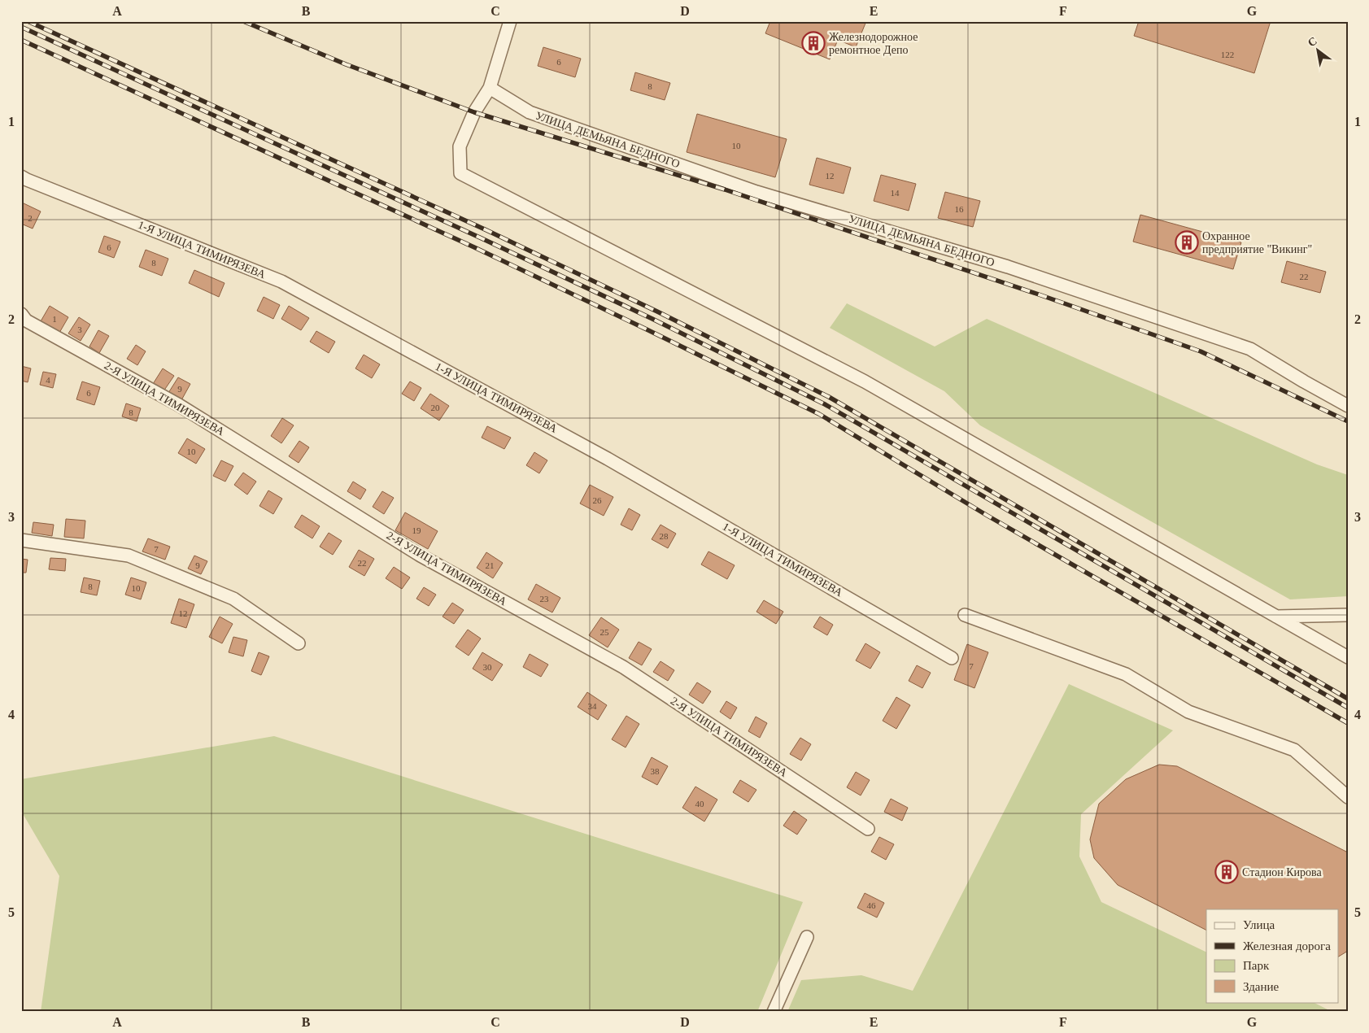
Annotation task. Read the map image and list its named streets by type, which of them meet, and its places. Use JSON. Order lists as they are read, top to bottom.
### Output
{
  "streets": {
    "street": ["УЛИЦА ДЕМЬЯНА БЕДНОГО", "1-Я УЛИЦА ТИМИРЯЗЕВА", "2-Я УЛИЦА ТИМИРЯЗЕВА"]
  },
  "places": {
    "building": ["Железнодорожное ремонтное Депо", "Охранное предприятие \"Викинг\"", "Стадион Кирова"]
  },
  "house_numbers": [
    "122",
    "6",
    "8",
    "10",
    "12",
    "14",
    "16",
    "2",
    "6",
    "8",
    "22",
    "1",
    "3",
    "4",
    "9",
    "6",
    "20",
    "8",
    "10",
    "26",
    "19",
    "28",
    "7",
    "22",
    "9",
    "21",
    "8",
    "10",
    "23",
    "12",
    "25",
    "7",
    "30",
    "34",
    "38",
    "40",
    "46"
  ],
  "legend": [
    "Улица",
    "Железная дорога",
    "Парк",
    "Здание"
  ],
  "north": "top left",
  "grid": {
    "columns": [
      "A",
      "B",
      "C",
      "D",
      "E",
      "F",
      "G"
    ],
    "rows": [
      "1",
      "2",
      "3",
      "4",
      "5"
    ]
  }
}
